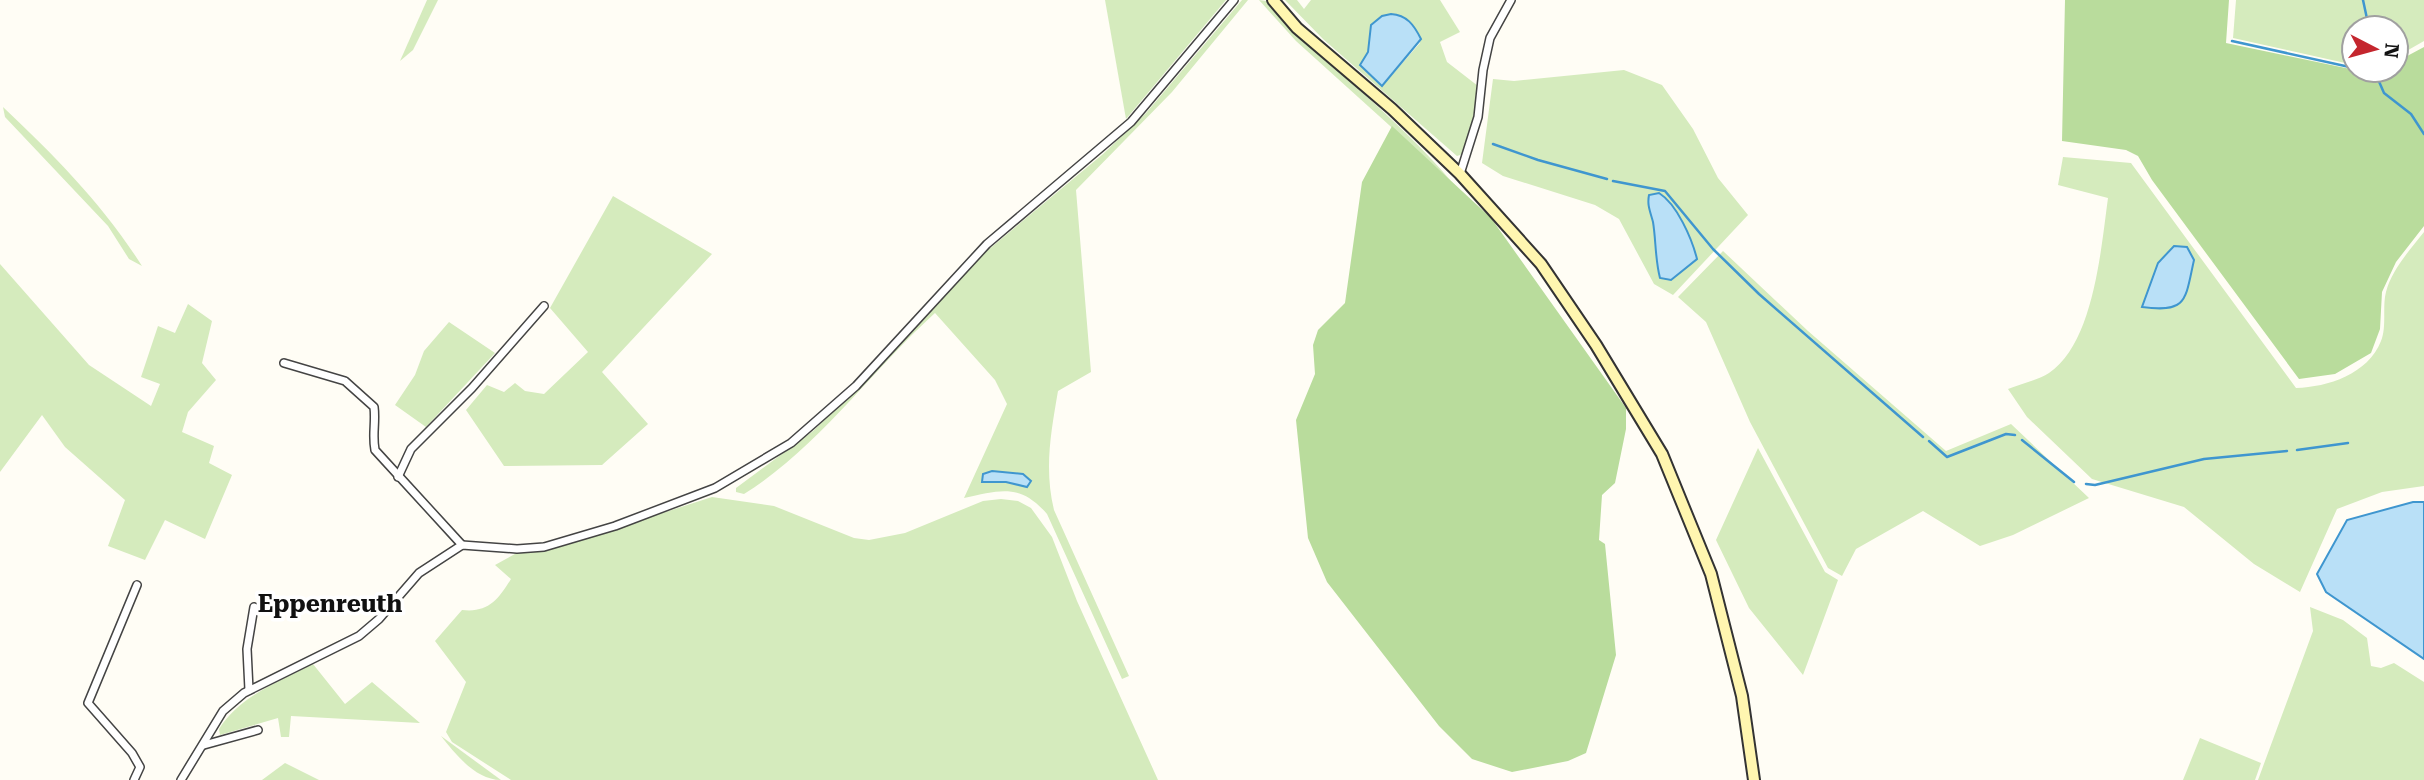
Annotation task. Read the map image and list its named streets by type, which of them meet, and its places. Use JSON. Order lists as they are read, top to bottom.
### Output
{
  "districts": ["Eppenreuth"],
  "north": "right"
}
